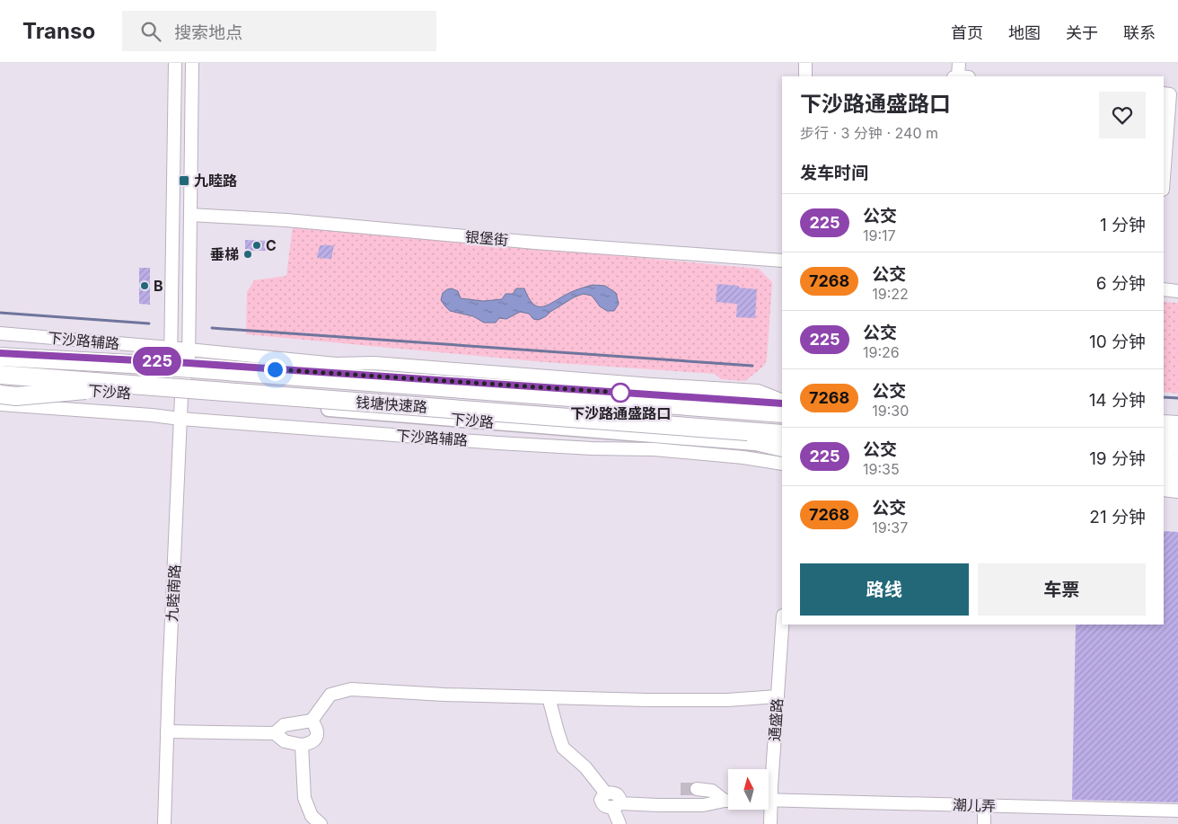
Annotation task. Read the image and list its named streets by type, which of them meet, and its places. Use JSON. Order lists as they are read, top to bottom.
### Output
{
  "streets": {
    "highway": ["钱塘快速路"],
    "main road": ["下沙路"],
    "street": [
      "银堡街",
      "下沙路辅路",
      "九睦南路",
      "通盛路",
      "潮儿弄"
    ]
  },
  "crossings": [
    ["下沙路辅路", "九睦南路"],
    ["下沙路", "九睦南路"]
  ],
  "places": {
    "transit": ["九睦路"],
    "other": [
      "C",
      "垂梯",
      "B",
      "下沙路通盛路口"
    ]
  },
  "lines": ["bus line 225"],
  "north": "top",
  "page": {
    "header": "Transo",
    "search": "搜索地点",
    "nav": [
      "首页",
      "地图",
      "关于",
      "联系"
    ],
    "on_map": "225",
    "heading": [
      ["下沙路通盛路口", "步行 · 3 分钟 · 240 m"],
      "发车时间"
    ],
    "list": [
      {
        "mark": "225",
        "name": "公交",
        "note": "19:17",
        "value": "1 分钟"
      },
      {
        "mark": "7268",
        "name": "公交",
        "note": "19:22",
        "value": "6 分钟"
      },
      {
        "mark": "225",
        "name": "公交",
        "note": "19:26",
        "value": "10 分钟"
      },
      {
        "mark": "7268",
        "name": "公交",
        "note": "19:30",
        "value": "14 分钟"
      },
      {
        "mark": "225",
        "name": "公交",
        "note": "19:35",
        "value": "19 分钟"
      },
      {
        "mark": "7268",
        "name": "公交",
        "note": "19:37",
        "value": "21 分钟"
      }
    ],
    "buttons": ["路线", "车票"]
  }
}
